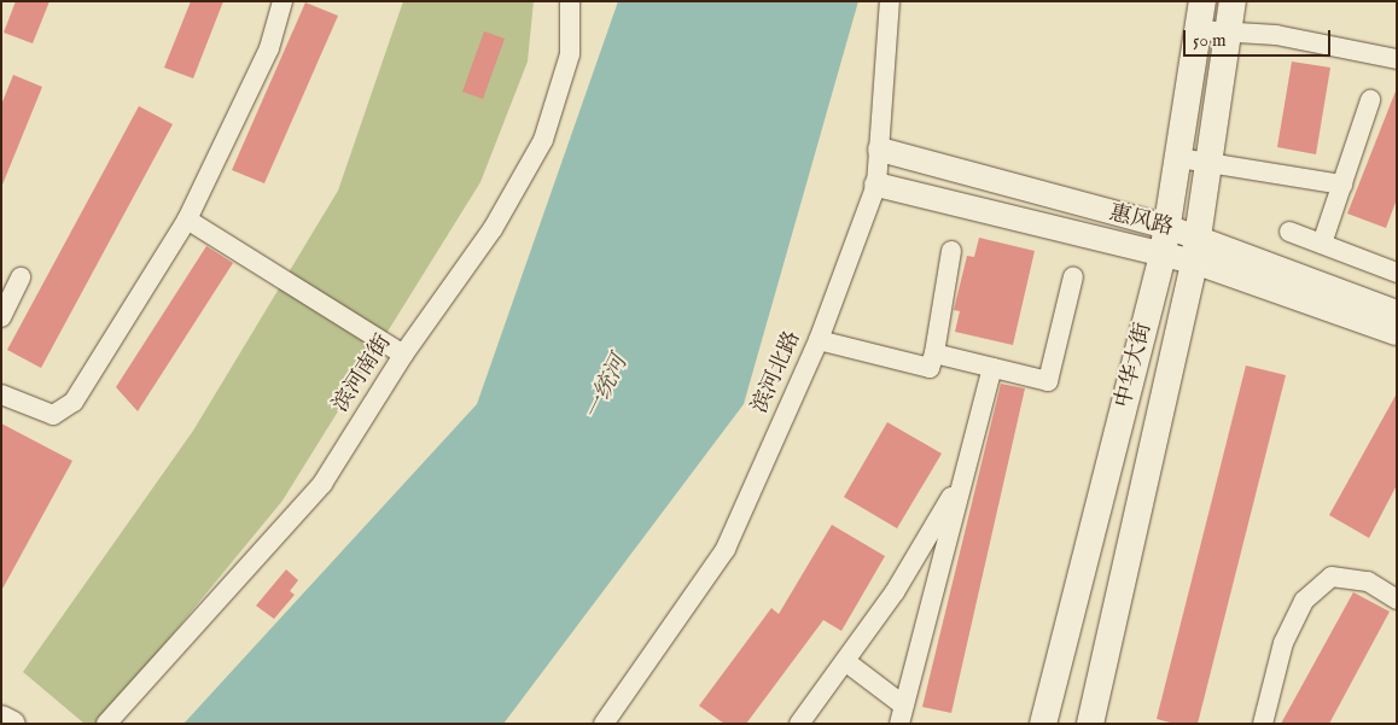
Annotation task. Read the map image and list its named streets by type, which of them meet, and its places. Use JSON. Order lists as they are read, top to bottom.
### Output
{
  "streets": {
    "main road": ["中华大街"],
    "street": ["惠风路", "滨河北路", "滨河南街"]
  },
  "crossings": [
    ["惠风路", "中华大街"],
    ["惠风路", "滨河北路"]
  ],
  "water": ["一统河"],
  "scale_bar": "50 m"
}
